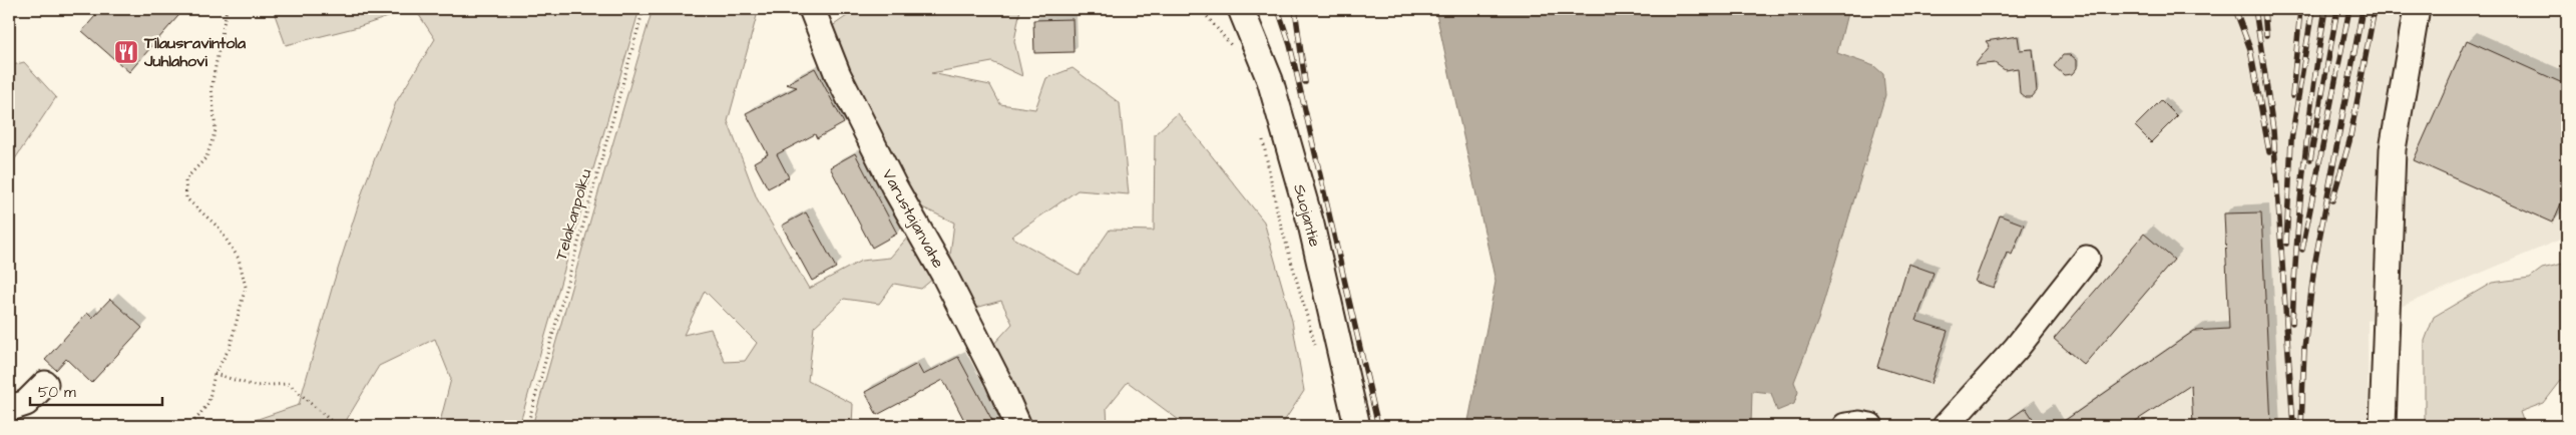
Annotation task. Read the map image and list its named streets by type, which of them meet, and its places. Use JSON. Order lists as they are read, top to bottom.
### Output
{
  "streets": {
    "street": ["Suojantie", "Varustajanvahe"],
    "path": ["Telakanpolku"]
  },
  "places": {
    "restaurant": ["Tilausravintola Juhlahovi"]
  },
  "scale_bar": "50 m"
}
